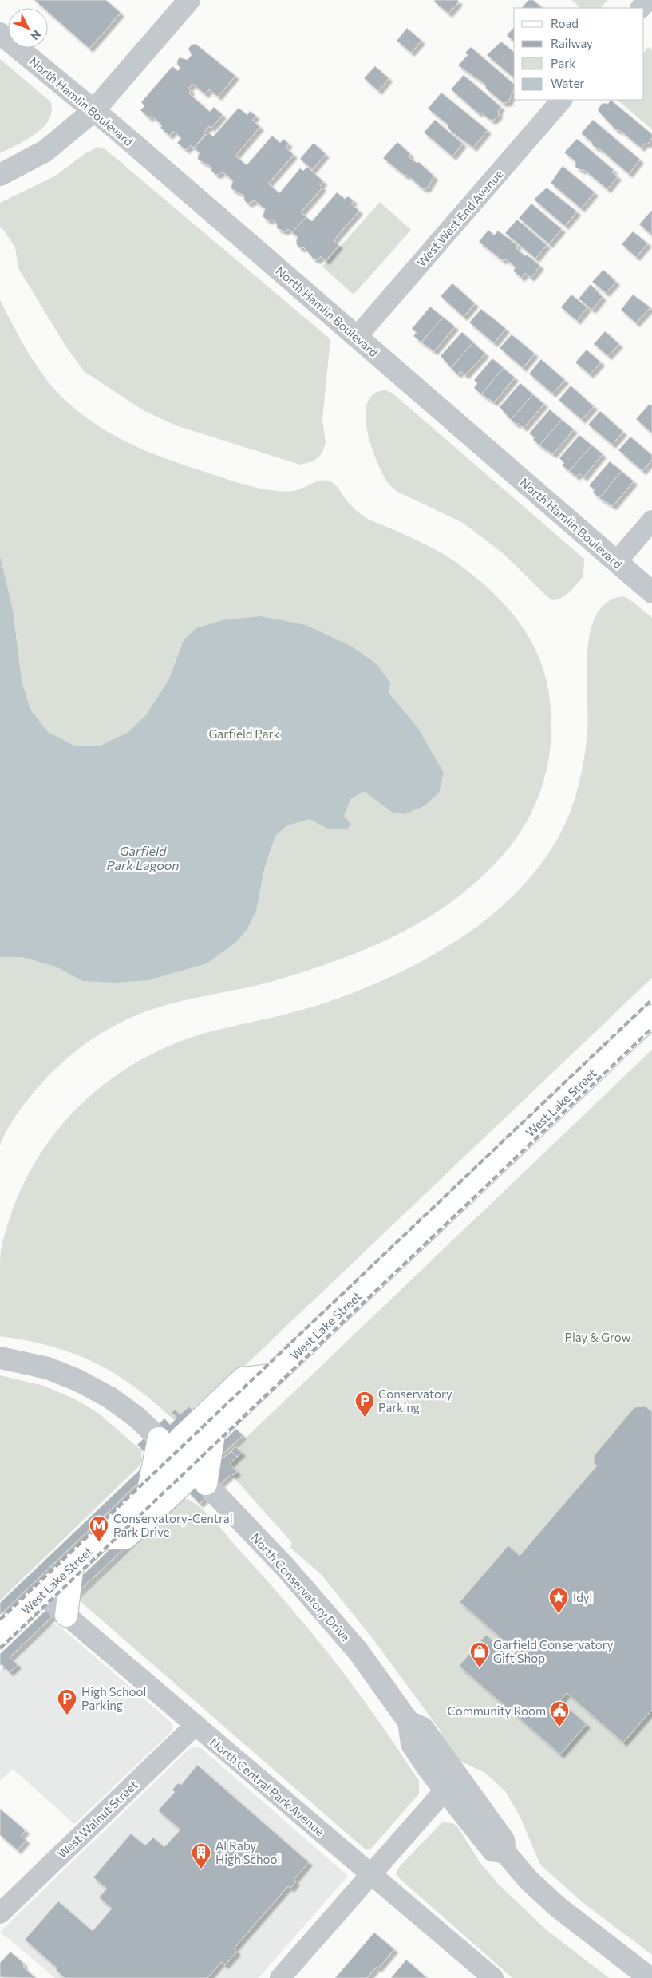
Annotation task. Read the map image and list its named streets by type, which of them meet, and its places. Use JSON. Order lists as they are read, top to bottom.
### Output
{
  "streets": {
    "main road": ["West Lake Street"],
    "street": [
      "North Hamlin Boulevard",
      "West West End Avenue",
      "North Conservatory Drive",
      "North Central Park Avenue",
      "West Walnut Street"
    ]
  },
  "crossings": [
    ["North Hamlin Boulevard", "West West End Avenue"],
    ["West Lake Street", "North Conservatory Drive"],
    ["West Lake Street", "North Central Park Avenue"],
    ["North Central Park Avenue", "West Walnut Street"]
  ],
  "water": ["Garfield Park Lagoon"],
  "parks": ["Garfield Park", "Play & Grow"],
  "places": {
    "parking": ["Conservatory Parking", "High School Parking"],
    "metro station": ["Conservatory-Central Park Drive"],
    "place": ["Idyl"],
    "shop": ["Garfield Conservatory Gift Shop"],
    "public building": ["Community Room"],
    "building": ["Al Raby High School"]
  },
  "legend": [
    "Road",
    "Railway",
    "Park",
    "Water"
  ],
  "north": "bottom right"
}
